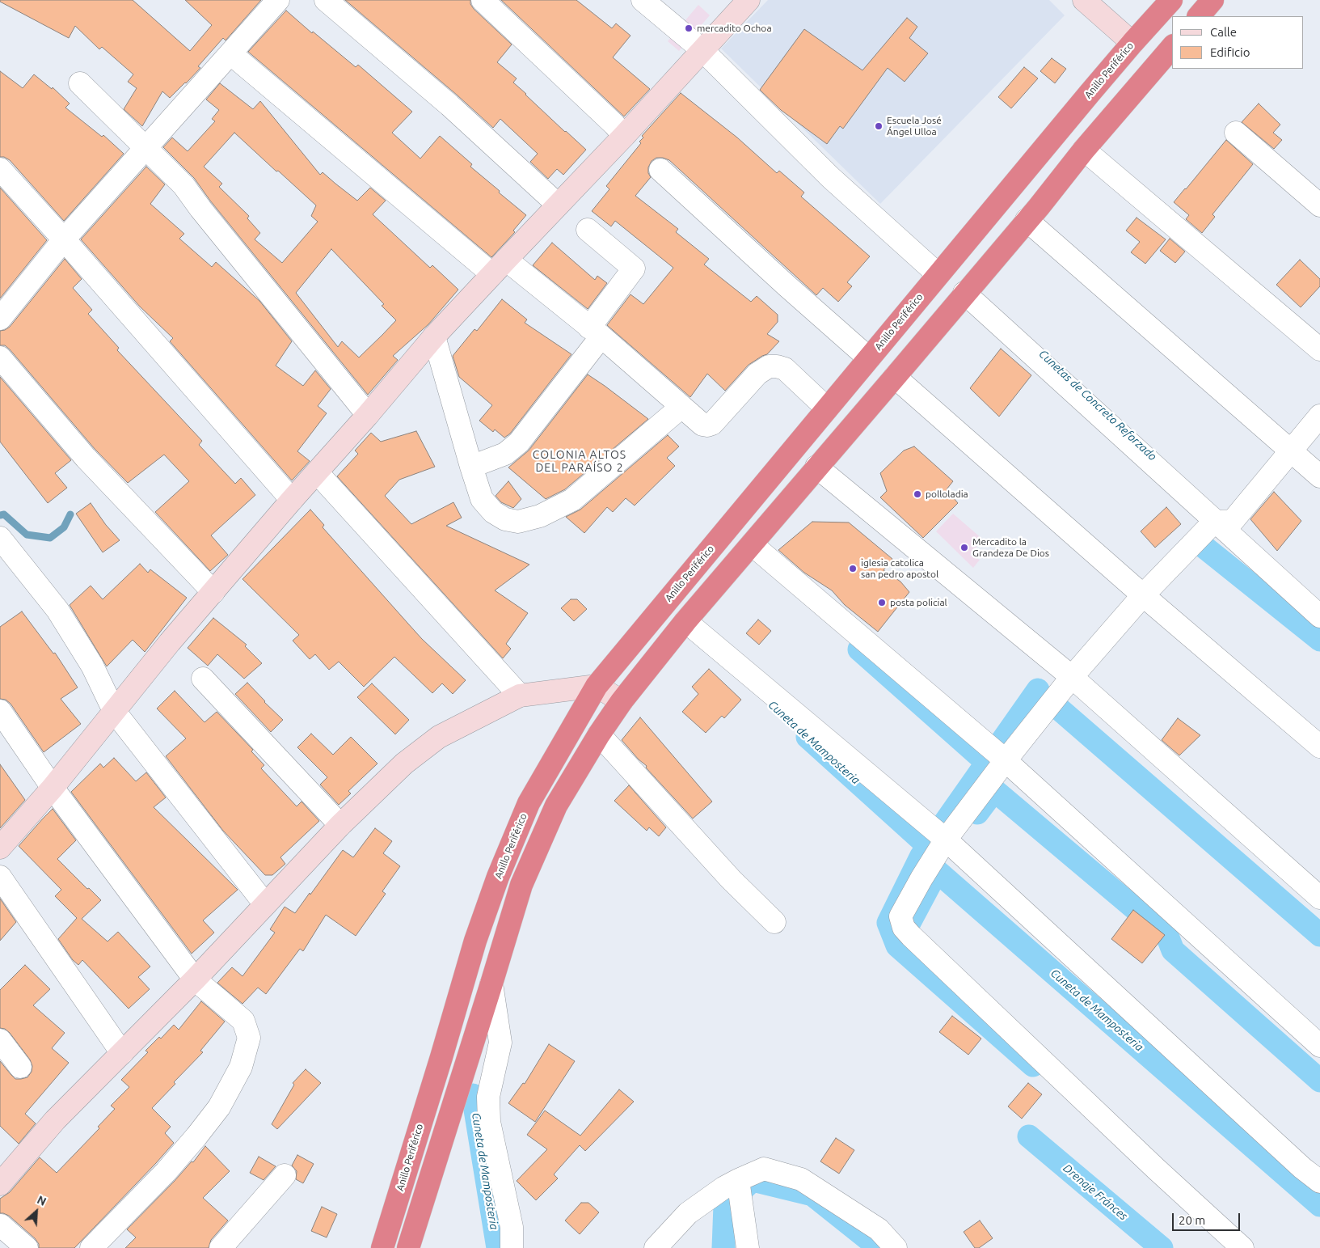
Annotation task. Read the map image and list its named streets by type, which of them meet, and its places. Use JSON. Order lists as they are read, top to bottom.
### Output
{
  "streets": {
    "highway": ["Anillo Periférico"]
  },
  "districts": ["COLONIA ALTOS DEL PARAÍSO 2"],
  "water": ["Cunetas de Concreto Reforzado", "Cuneta de Mamposteria", "Drenaje Fránces"],
  "places": [
    "mercadito Ochoa",
    "Escuela José Ángel Ulloa",
    "polloladia",
    "Mercadito la Grandeza De Dios",
    "iglesia catolica san pedro apostol",
    "posta policial"
  ],
  "legend": ["Calle", "Edificio"],
  "scale_bar": "20 m",
  "north": "top right"
}
